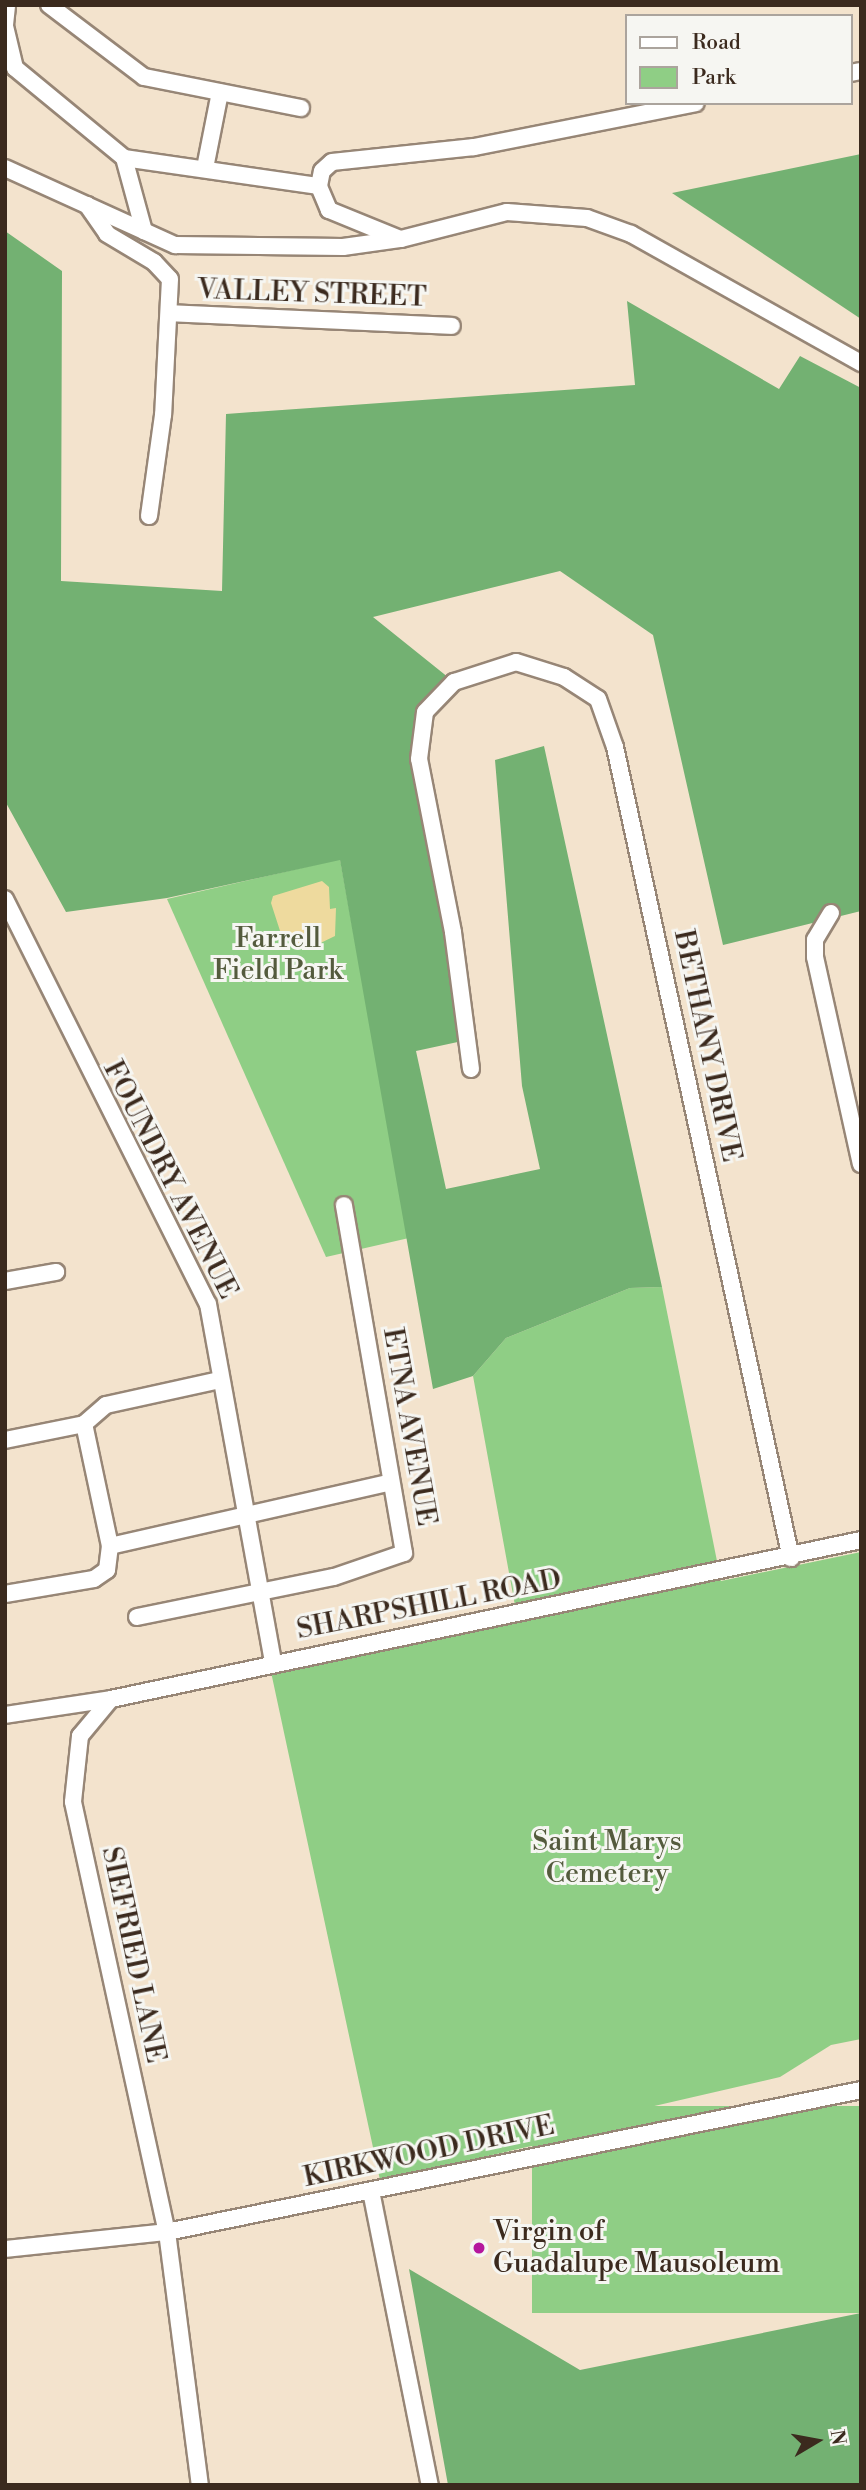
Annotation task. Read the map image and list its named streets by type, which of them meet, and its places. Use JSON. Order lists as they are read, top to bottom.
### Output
{
  "streets": {
    "street": [
      "VALLEY STREET",
      "BETHANY DRIVE",
      "FOUNDRY AVENUE",
      "ETNA AVENUE",
      "SHARPSHILL ROAD",
      "SIEFRIED LANE",
      "KIRKWOOD DRIVE"
    ]
  },
  "crossings": [
    ["BETHANY DRIVE", "SHARPSHILL ROAD"],
    ["FOUNDRY AVENUE", "ETNA AVENUE"],
    ["FOUNDRY AVENUE", "SHARPSHILL ROAD"],
    ["SHARPSHILL ROAD", "SIEFRIED LANE"],
    ["SIEFRIED LANE", "KIRKWOOD DRIVE"]
  ],
  "parks": ["Farrell Field Park", "Saint Marys Cemetery"],
  "places": ["Virgin of Guadalupe Mausoleum"],
  "legend": ["Road", "Park"],
  "north": "right"
}
